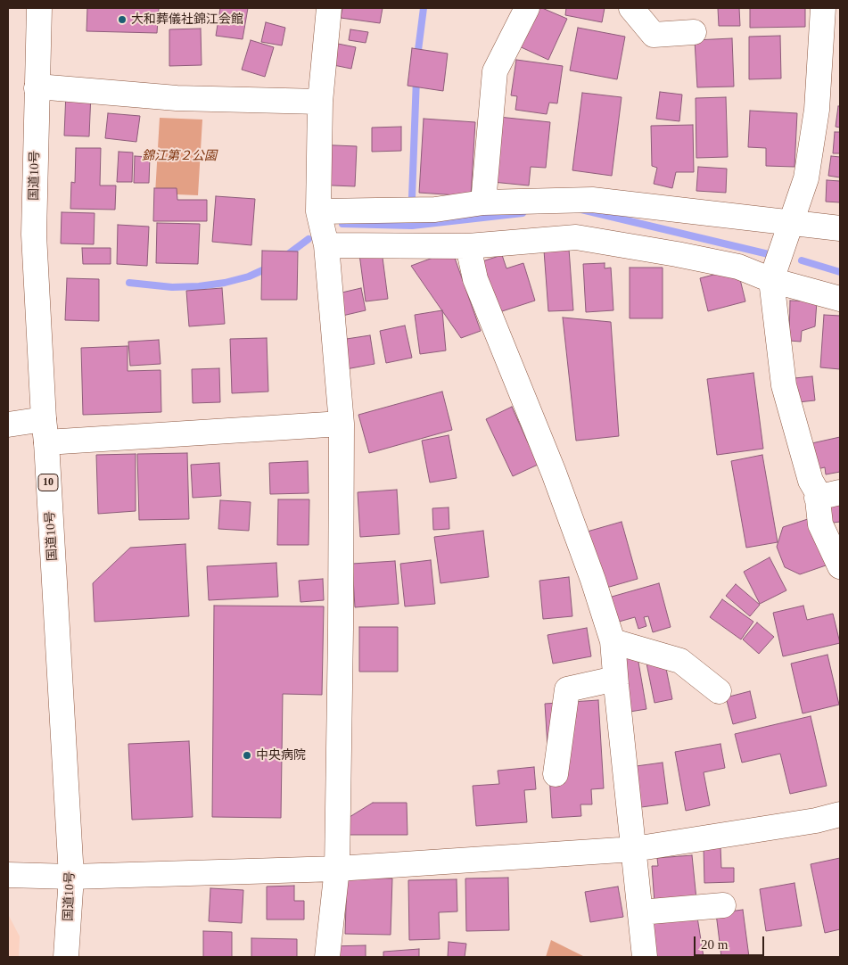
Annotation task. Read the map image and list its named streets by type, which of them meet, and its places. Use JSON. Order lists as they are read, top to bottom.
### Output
{
  "streets": {
    "main road": ["国道10号", "10"]
  },
  "parks": ["錦江第２公園"],
  "places": ["大和葬儀社錦江会館", "中央病院"],
  "scale_bar": "20 m"
}
